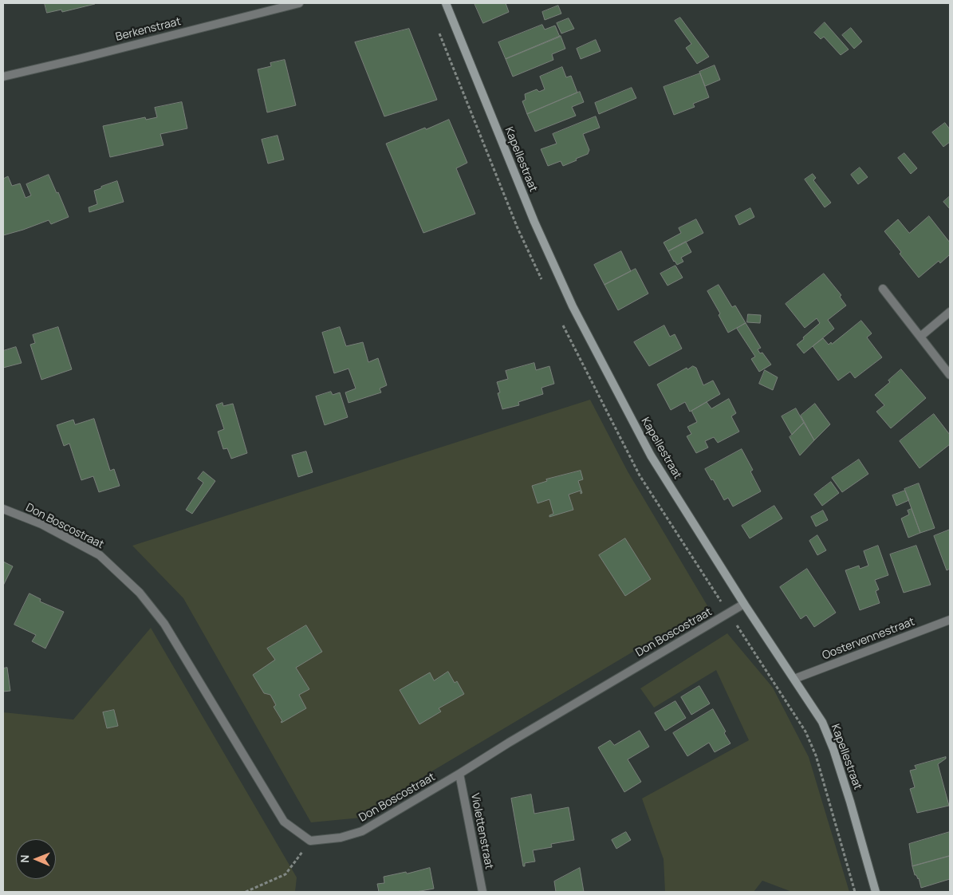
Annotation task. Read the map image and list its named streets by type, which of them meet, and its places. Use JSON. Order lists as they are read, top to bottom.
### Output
{
  "streets": {
    "street": [
      "Berkenstraat",
      "Kapellestraat",
      "Don Boscostraat",
      "Oostervennestraat",
      "Violettenstraat"
    ]
  },
  "crossings": [
    ["Kapellestraat", "Don Boscostraat"],
    ["Kapellestraat", "Oostervennestraat"],
    ["Don Boscostraat", "Violettenstraat"]
  ],
  "north": "left"
}
